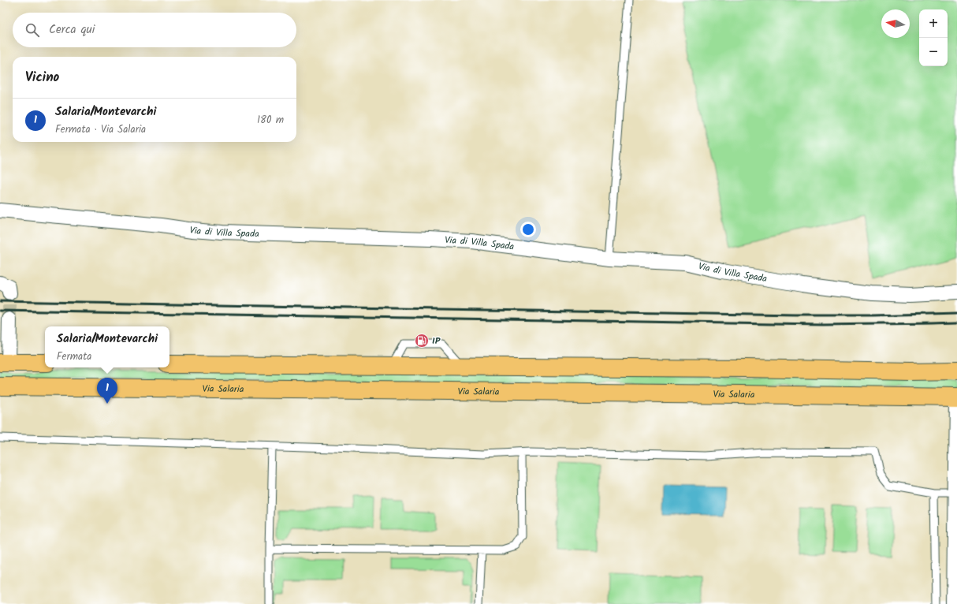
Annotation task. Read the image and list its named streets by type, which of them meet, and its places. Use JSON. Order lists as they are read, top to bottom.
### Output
{
  "streets": {
    "main road": ["Via Salaria"],
    "street": ["Via di Villa Spada"]
  },
  "places": {
    "fuel station": ["IP"]
  },
  "north": "left",
  "page": {
    "map_buttons": ["+", "−"],
    "search": "Cerca qui",
    "heading": "Vicino",
    "list": [
      {
        "mark": "1",
        "name": "Salaria/Montevarchi",
        "note": "Fermata · Via Salaria",
        "value": "180 m"
      }
    ],
    "popup": ["Salaria/Montevarchi", "Fermata"],
    "pins": "1"
  }
}
